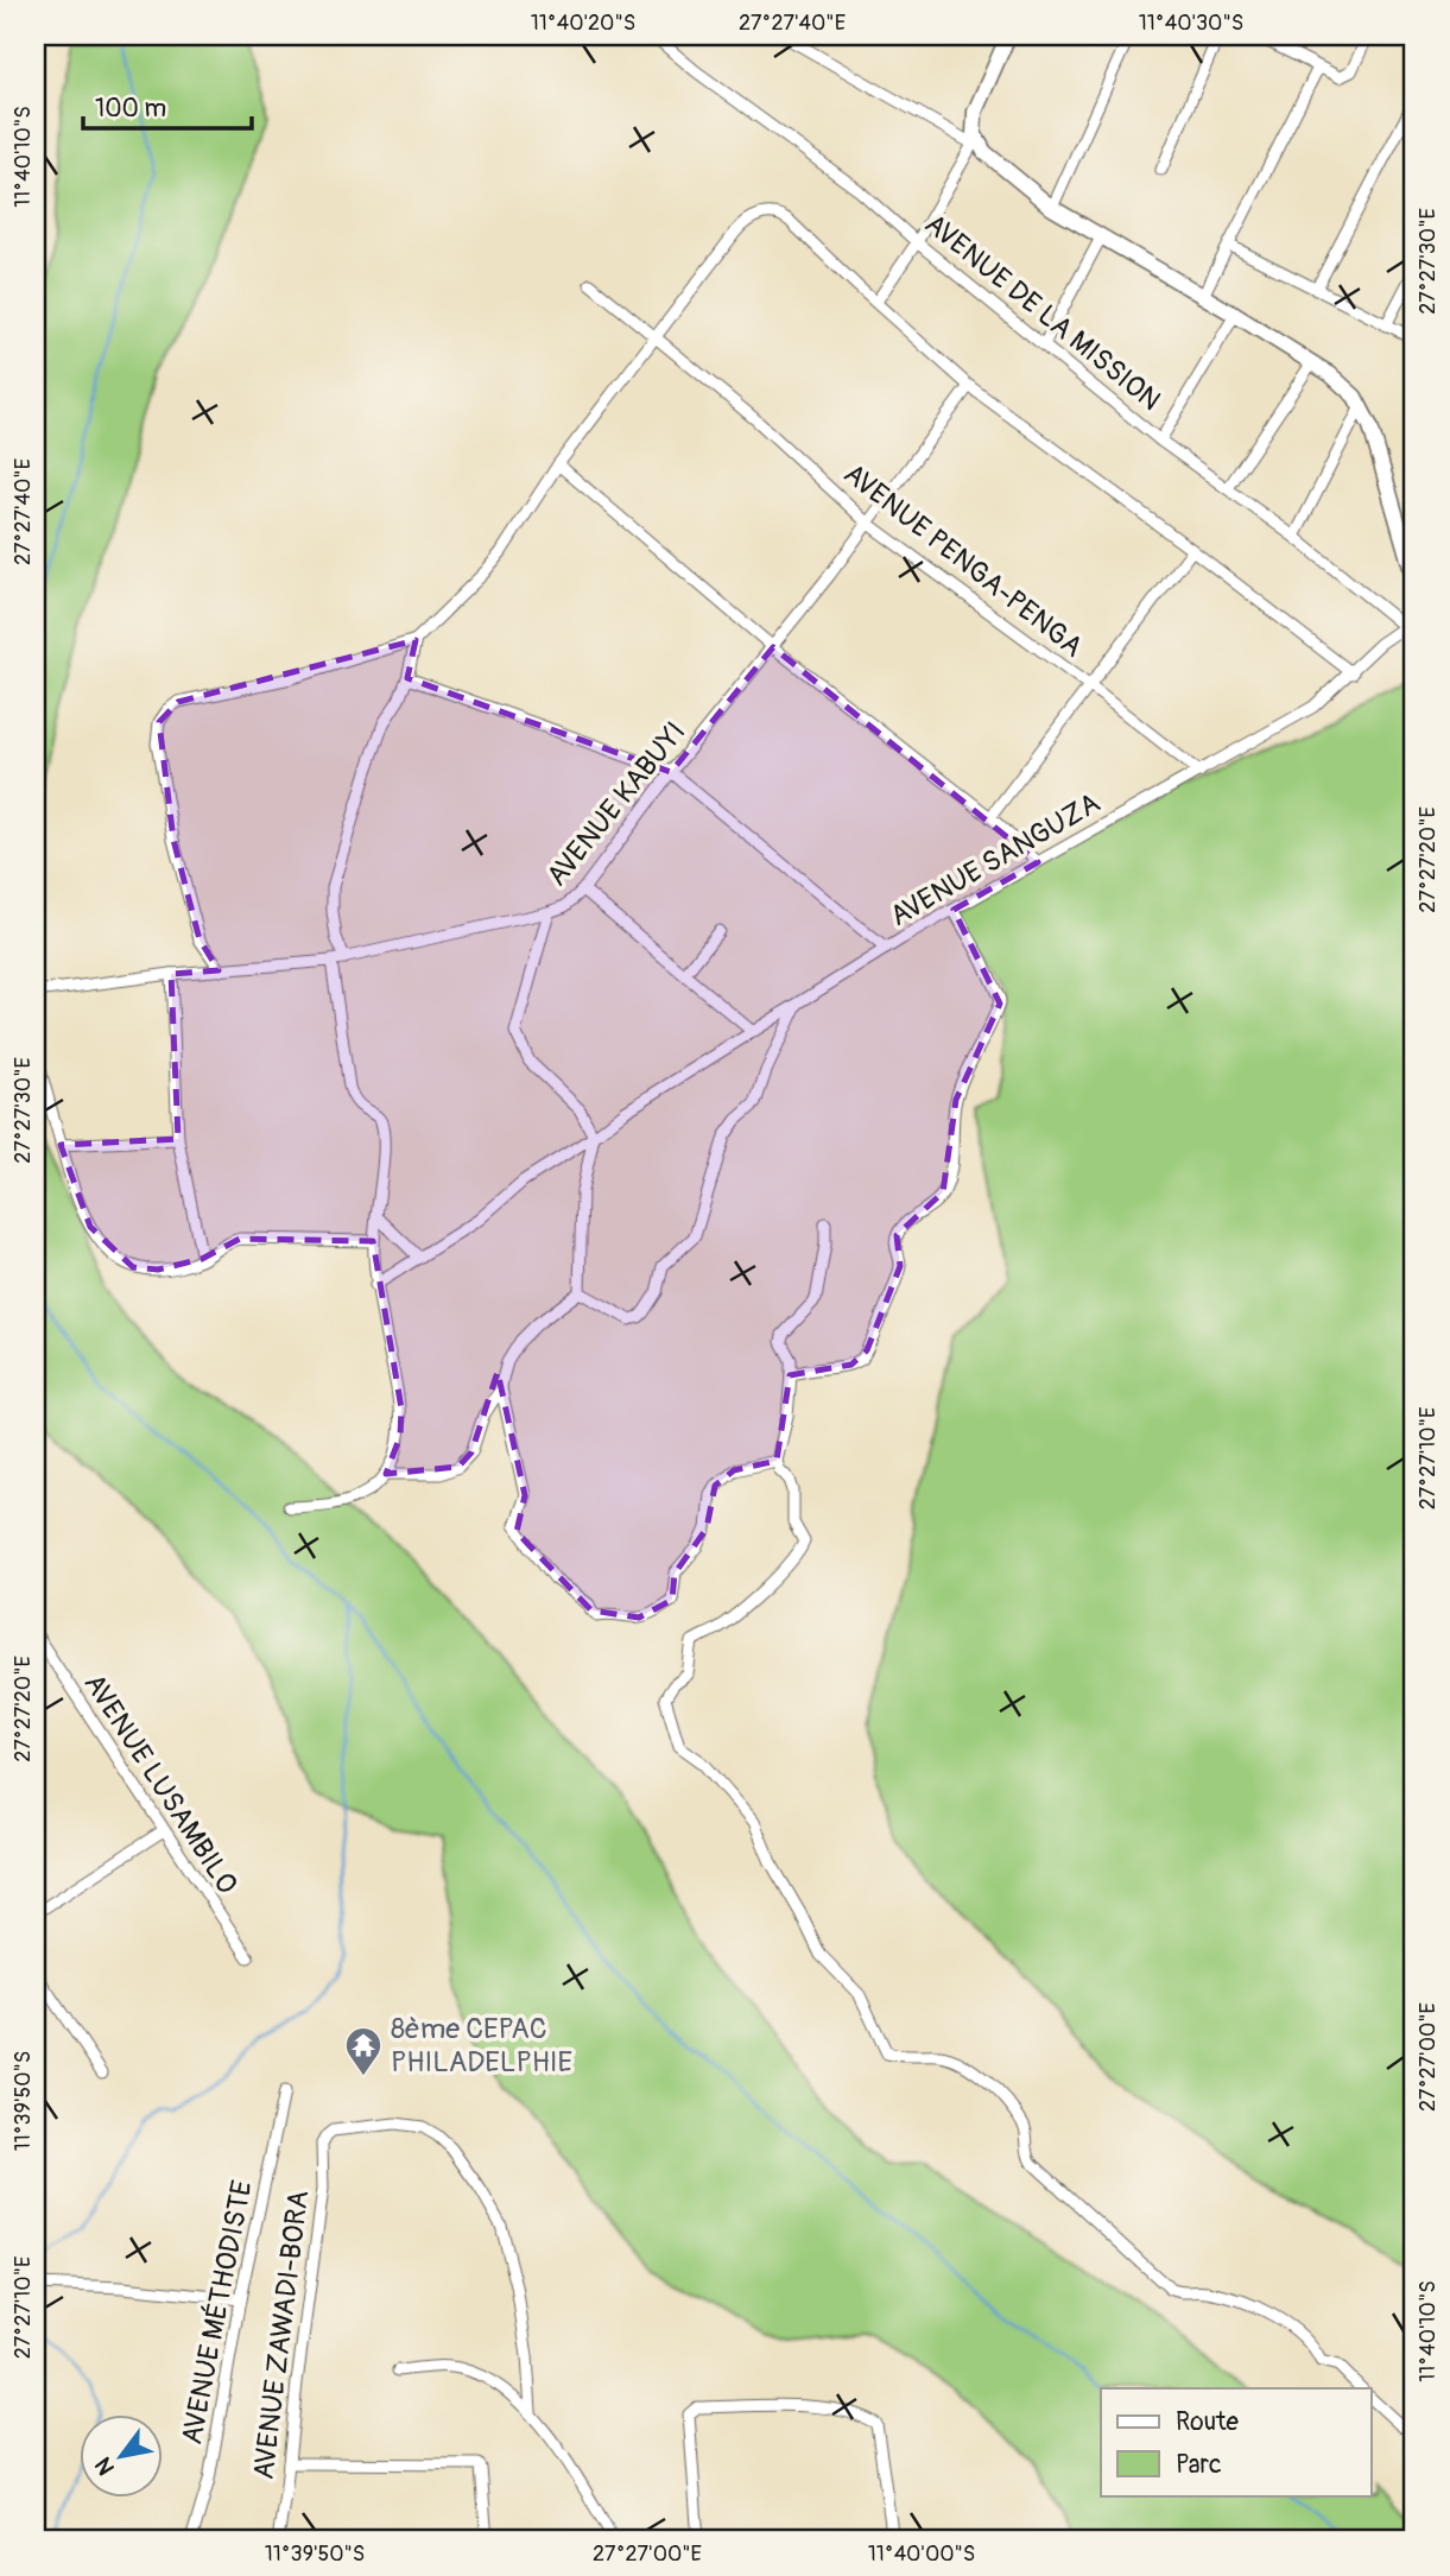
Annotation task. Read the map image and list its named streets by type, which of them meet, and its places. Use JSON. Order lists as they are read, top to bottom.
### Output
{
  "streets": {
    "street": [
      "AVENUE DE LA MISSION",
      "AVENUE PENGA-PENGA",
      "AVENUE KABUYI",
      "AVENUE SANGUZA",
      "AVENUE LUSAMBILO",
      "AVENUE MÉTHODISTE",
      "AVENUE ZAWADI-BORA"
    ]
  },
  "crossings": [
    ["AVENUE DE LA MISSION", "AVENUE SANGUZA"],
    ["AVENUE PENGA-PENGA", "AVENUE KABUYI"],
    ["AVENUE PENGA-PENGA", "AVENUE SANGUZA"]
  ],
  "places": {
    "temple": ["8ème CEPAC PHILADELPHIE"]
  },
  "legend": ["Route", "Parc"],
  "scale_bar": "100 m",
  "north": "bottom left",
  "coordinates": [
    "11°40'20\"S",
    "27°27'40\"E",
    "11°40'30\"S",
    "11°40'10\"S",
    "27°27'30\"E",
    "27°27'20\"E",
    "27°27'10\"E",
    "27°27'00\"E",
    "11°39'50\"S",
    "11°40'00\"S"
  ]
}
